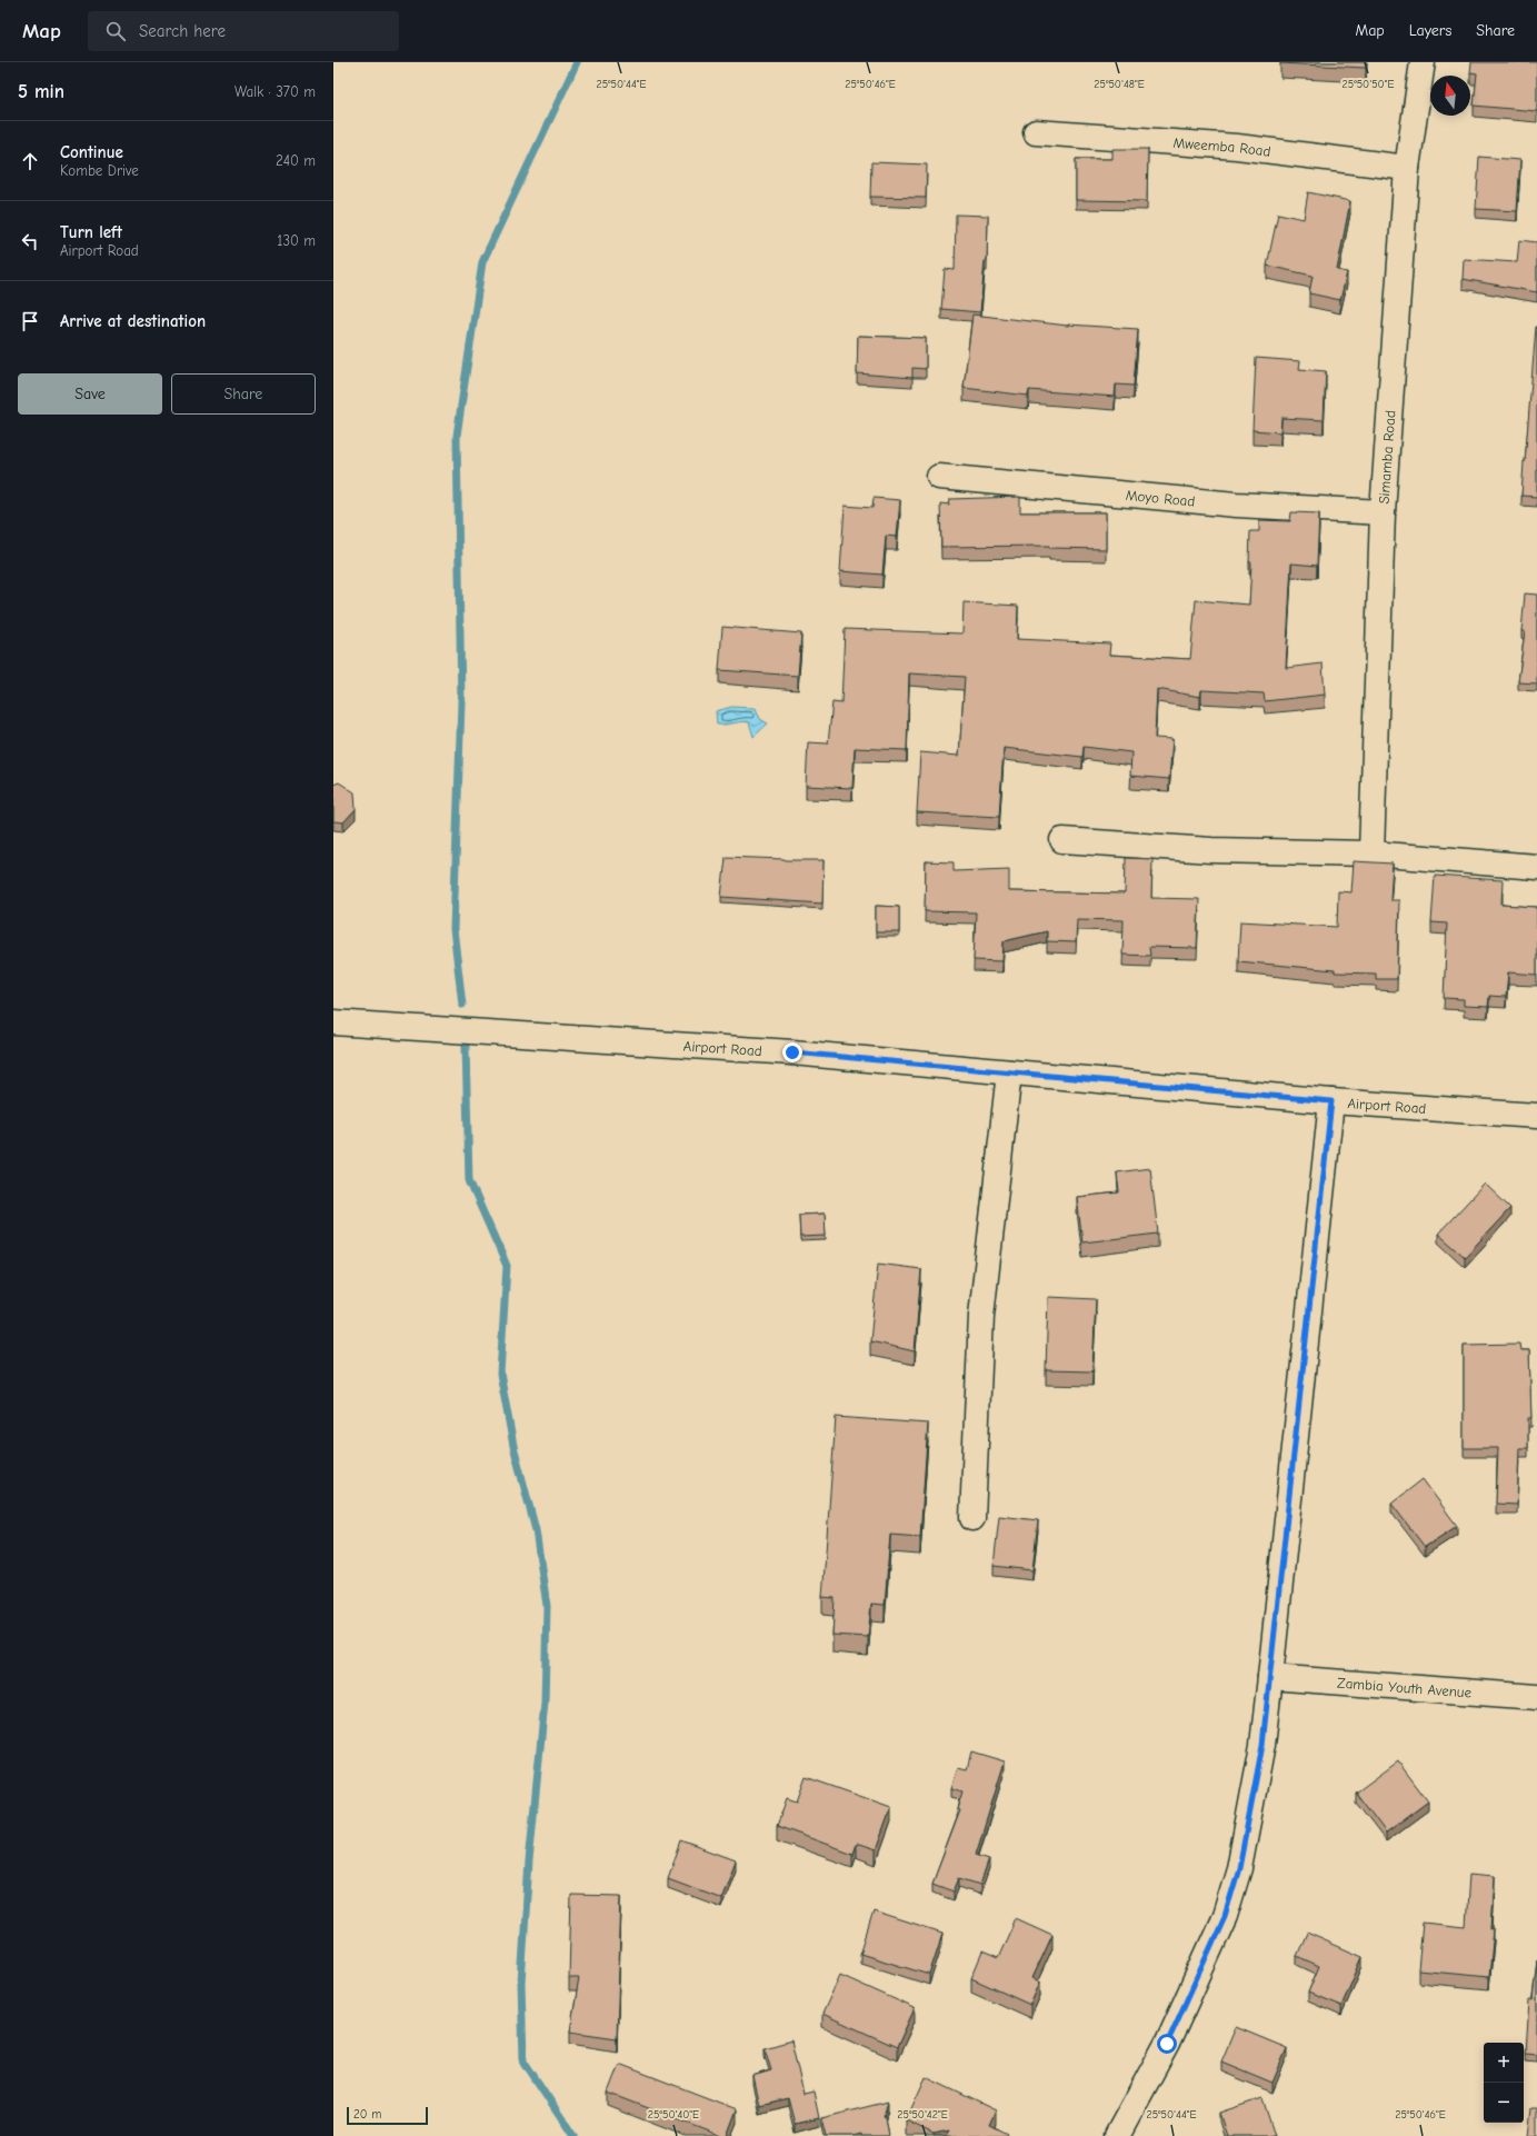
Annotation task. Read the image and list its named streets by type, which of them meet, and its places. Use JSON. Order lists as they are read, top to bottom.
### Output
{
  "streets": {
    "street": [
      "Mweemba Road",
      "Simamba Road",
      "Moyo Road",
      "Airport Road",
      "Zambia Youth Avenue"
    ]
  },
  "crossings": [
    ["Mweemba Road", "Simamba Road"],
    ["Simamba Road", "Moyo Road"]
  ],
  "scale_bar": "20 m",
  "north": "top",
  "page": {
    "header": "Map",
    "search": "Search here",
    "nav": ["Map", "Layers", "Share"],
    "heading": ["5 min", "Walk · 370 m"],
    "list": [
      ["Continue", "Kombe Drive", "240 m"],
      ["Turn left", "Airport Road", "130 m"],
      "Arrive at destination"
    ],
    "buttons": ["Save", "Share"],
    "map_buttons": ["+", "−"],
    "scale": "20 m"
  },
  "coordinates": [
    "25°50'44\"E",
    "25°50'46\"E",
    "25°50'48\"E",
    "25°50'50\"E",
    "25°50'40\"E",
    "25°50'42\"E"
  ]
}
